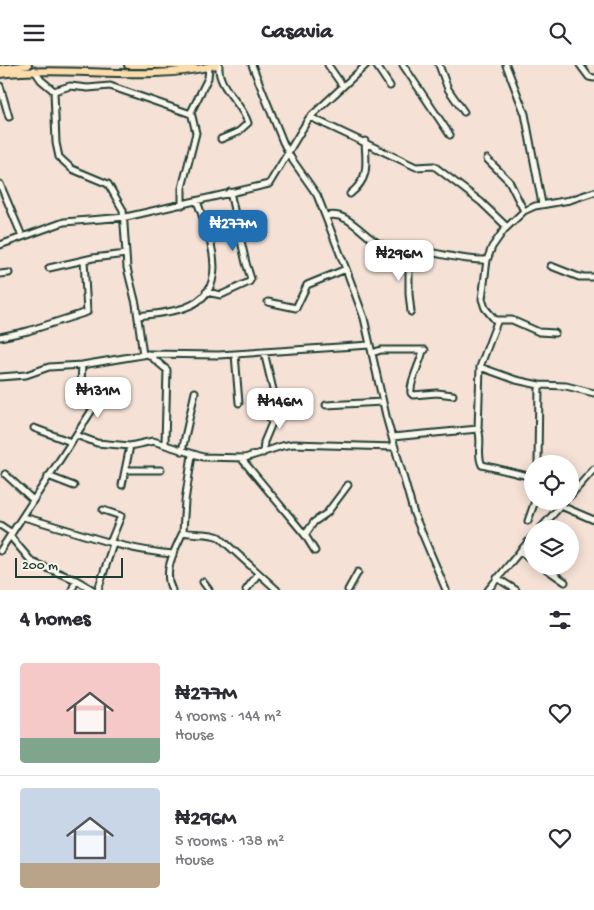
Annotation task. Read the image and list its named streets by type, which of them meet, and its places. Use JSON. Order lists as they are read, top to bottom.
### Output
{
  "scale_bar": "200 m",
  "page": {
    "header": "Casavia",
    "price": [
      "₦277M",
      "₦296M",
      "₦131M",
      "₦146M"
    ],
    "scale": "200 m",
    "heading": "4 homes",
    "list": [
      {
        "name": "₦277M",
        "note": "4 rooms · 144 m² · House"
      },
      {
        "name": "₦296M",
        "note": "5 rooms · 138 m² · House"
      }
    ]
  }
}
